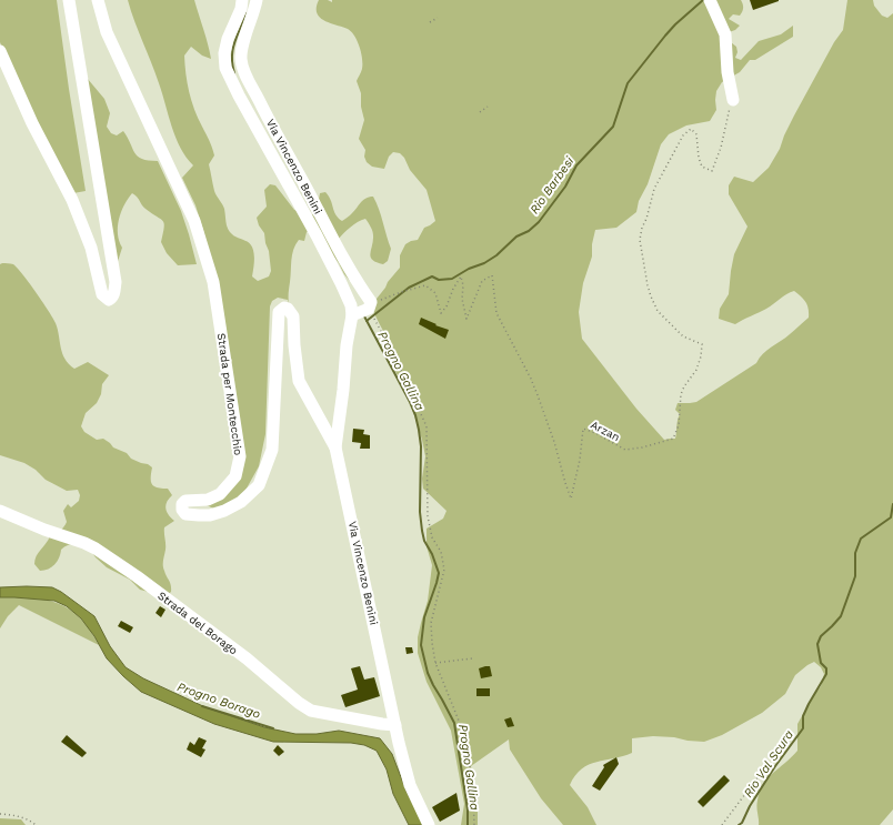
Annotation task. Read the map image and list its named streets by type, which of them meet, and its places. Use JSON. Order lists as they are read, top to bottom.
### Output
{
  "streets": {
    "street": ["Via Vincenzo Benini", "Strada per Montecchio", "Strada del Borago"],
    "path": ["Arzan"]
  },
  "crossings": [
    ["Via Vincenzo Benini", "Strada per Montecchio"],
    ["Via Vincenzo Benini", "Arzan"],
    ["Via Vincenzo Benini", "Strada del Borago"]
  ],
  "water": [
    "Rio Barbesi",
    "Progno Gallina",
    "Progno Borago",
    "Rio Val Scura"
  ]
}
